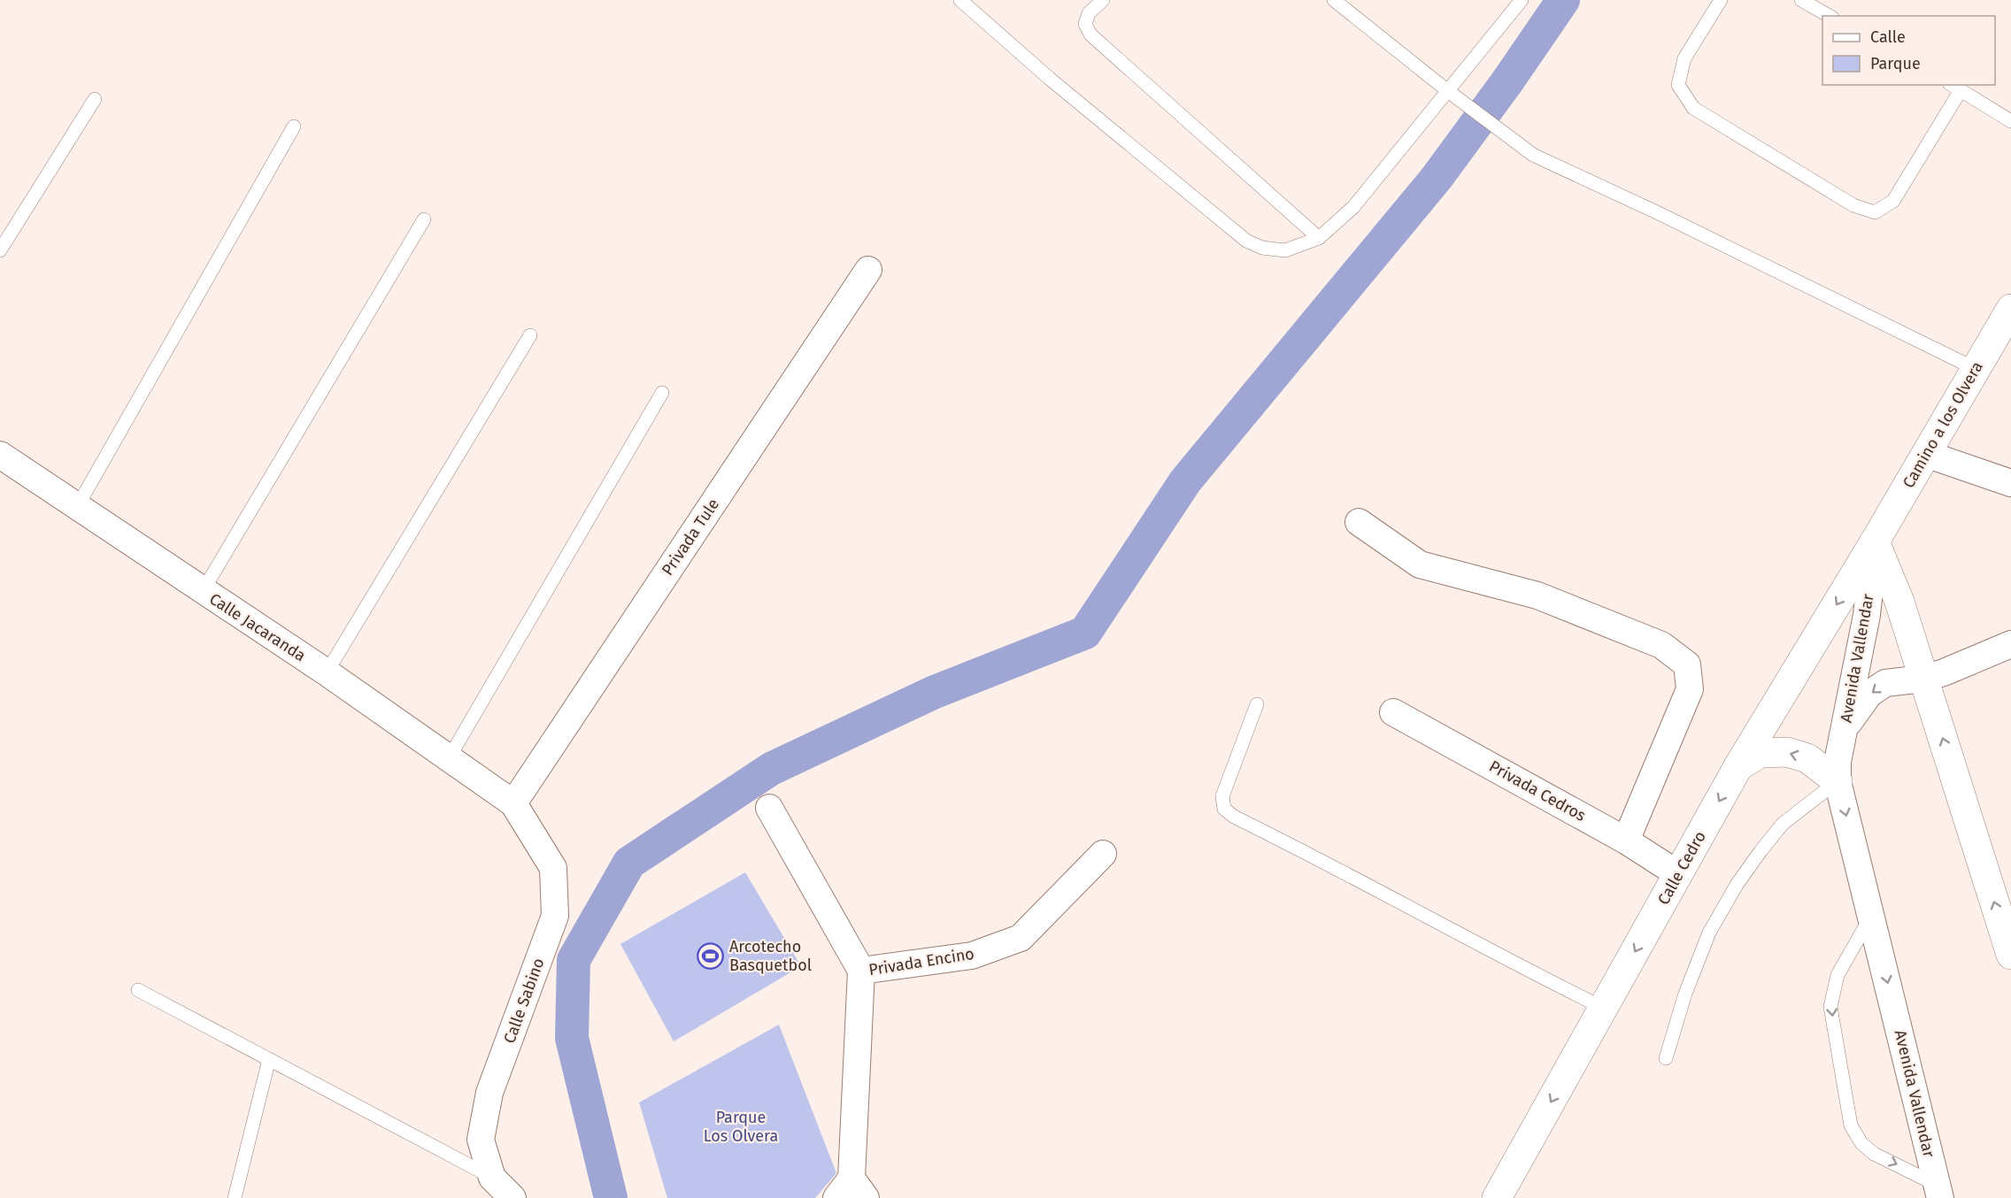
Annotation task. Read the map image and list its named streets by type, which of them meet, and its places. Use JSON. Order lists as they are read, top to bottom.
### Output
{
  "streets": {
    "street": [
      "Camino a los Olvera",
      "Privada Tule",
      "Calle Jacaranda",
      "Avenida Vallendar",
      "Privada Cedros",
      "Calle Cedro",
      "Privada Encino",
      "Calle Sabino"
    ]
  },
  "crossings": [
    ["Camino a los Olvera", "Avenida Vallendar"],
    ["Camino a los Olvera", "Calle Cedro"],
    ["Privada Tule", "Calle Jacaranda"],
    ["Privada Tule", "Calle Sabino"],
    ["Calle Jacaranda", "Calle Sabino"],
    ["Avenida Vallendar", "Calle Cedro"],
    ["Privada Cedros", "Calle Cedro"]
  ],
  "one_way": ["Calle Cedro"],
  "parks": ["Parque Los Olvera"],
  "places": {
    "sports": ["Arcotecho Basquetbol"]
  },
  "legend": ["Calle", "Parque"]
}
